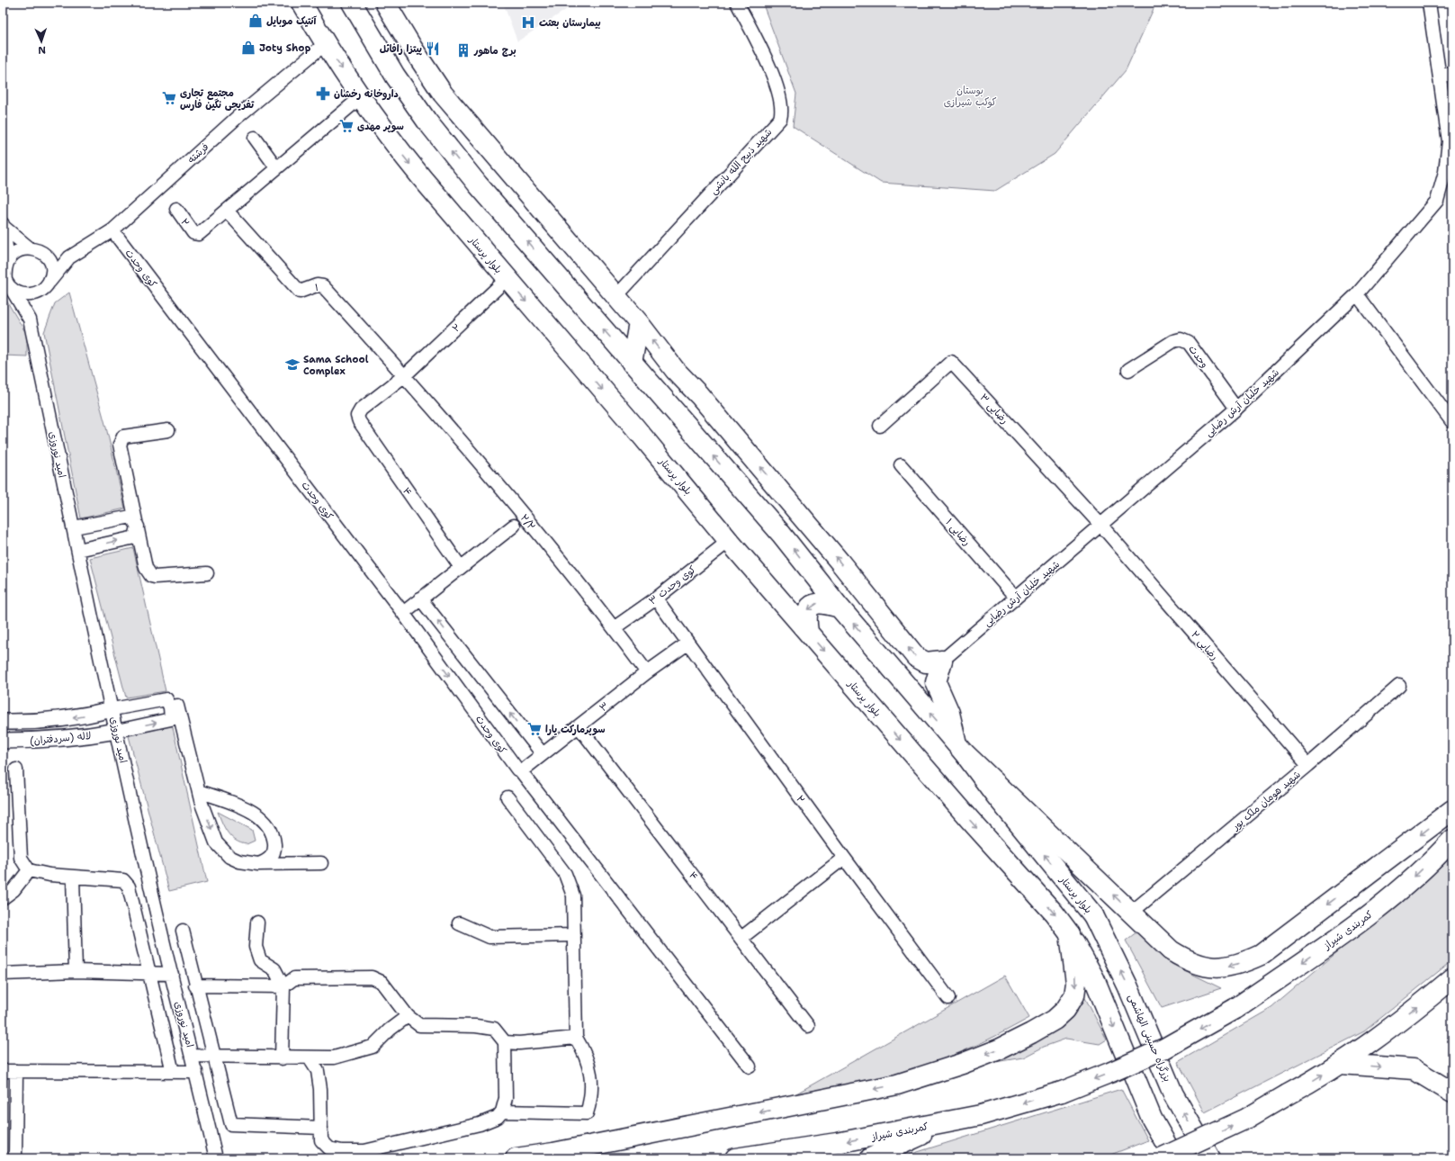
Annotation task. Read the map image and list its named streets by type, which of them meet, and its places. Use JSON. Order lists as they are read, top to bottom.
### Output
{
  "streets": {
    "main road": ["بلوار پرستار", "کمربندی شیراز", "بزرگراه حسینی الهاشمی"],
    "street": [
      "فرشته",
      "شهید ذبیح الله بانشی",
      "۲",
      "کوی وحدت",
      "۱",
      "وحدت",
      "شهید خلبان آرش رضایی",
      "رضایی ۳",
      "امید نوروزی",
      "۴",
      "۲/۲",
      "رضایی ۱",
      "کوی وحدت ۳",
      "رضایی ۲",
      "۳",
      "لاله (سردفتران)",
      "شهید هومان ملک پور"
    ]
  },
  "crossings": [
    ["فرشته", "بلوار پرستار"],
    ["فرشته", "کوی وحدت"],
    ["۲", "بلوار پرستار"],
    ["۲", "۱"],
    ["۲", "۴"],
    ["۲", "۲/۲"],
    ["۲", "کوی وحدت ۳"],
    ["۲", "۳"],
    ["بلوار پرستار", "کوی وحدت ۳"],
    ["بلوار پرستار", "بزرگراه حسینی الهاشمی"],
    ["کوی وحدت", "۳"],
    ["۱", "۲/۲"],
    ["وحدت", "شهید خلبان آرش رضایی"],
    ["شهید خلبان آرش رضایی", "رضایی ۳"],
    ["شهید خلبان آرش رضایی", "رضایی ۱"],
    ["شهید خلبان آرش رضایی", "رضایی ۲"],
    ["رضایی ۳", "رضایی ۲"],
    ["امید نوروزی", "لاله (سردفتران)"],
    ["۴", "۳"],
    ["۲/۲", "کوی وحدت ۳"],
    ["۲/۲", "۳"],
    ["رضایی ۲", "شهید هومان ملک پور"]
  ],
  "parks": ["بوستان کوکب شیرازی"],
  "places": {
    "shop": ["آنتیک موبایل", "Joty Shop"],
    "hospital": ["بیمارستان بعثت"],
    "restaurant": ["پیتزا رافائل"],
    "building": ["برج ماهور"],
    "pharmacy": ["داروخانه رخشان"],
    "supermarket": ["مجتمع تجاری تفریحی نگین فارس", "سوپر مهدی", "سوپرمارکت یارا"],
    "school or university": ["Sama School Complex"]
  },
  "north": "bottom"
}
